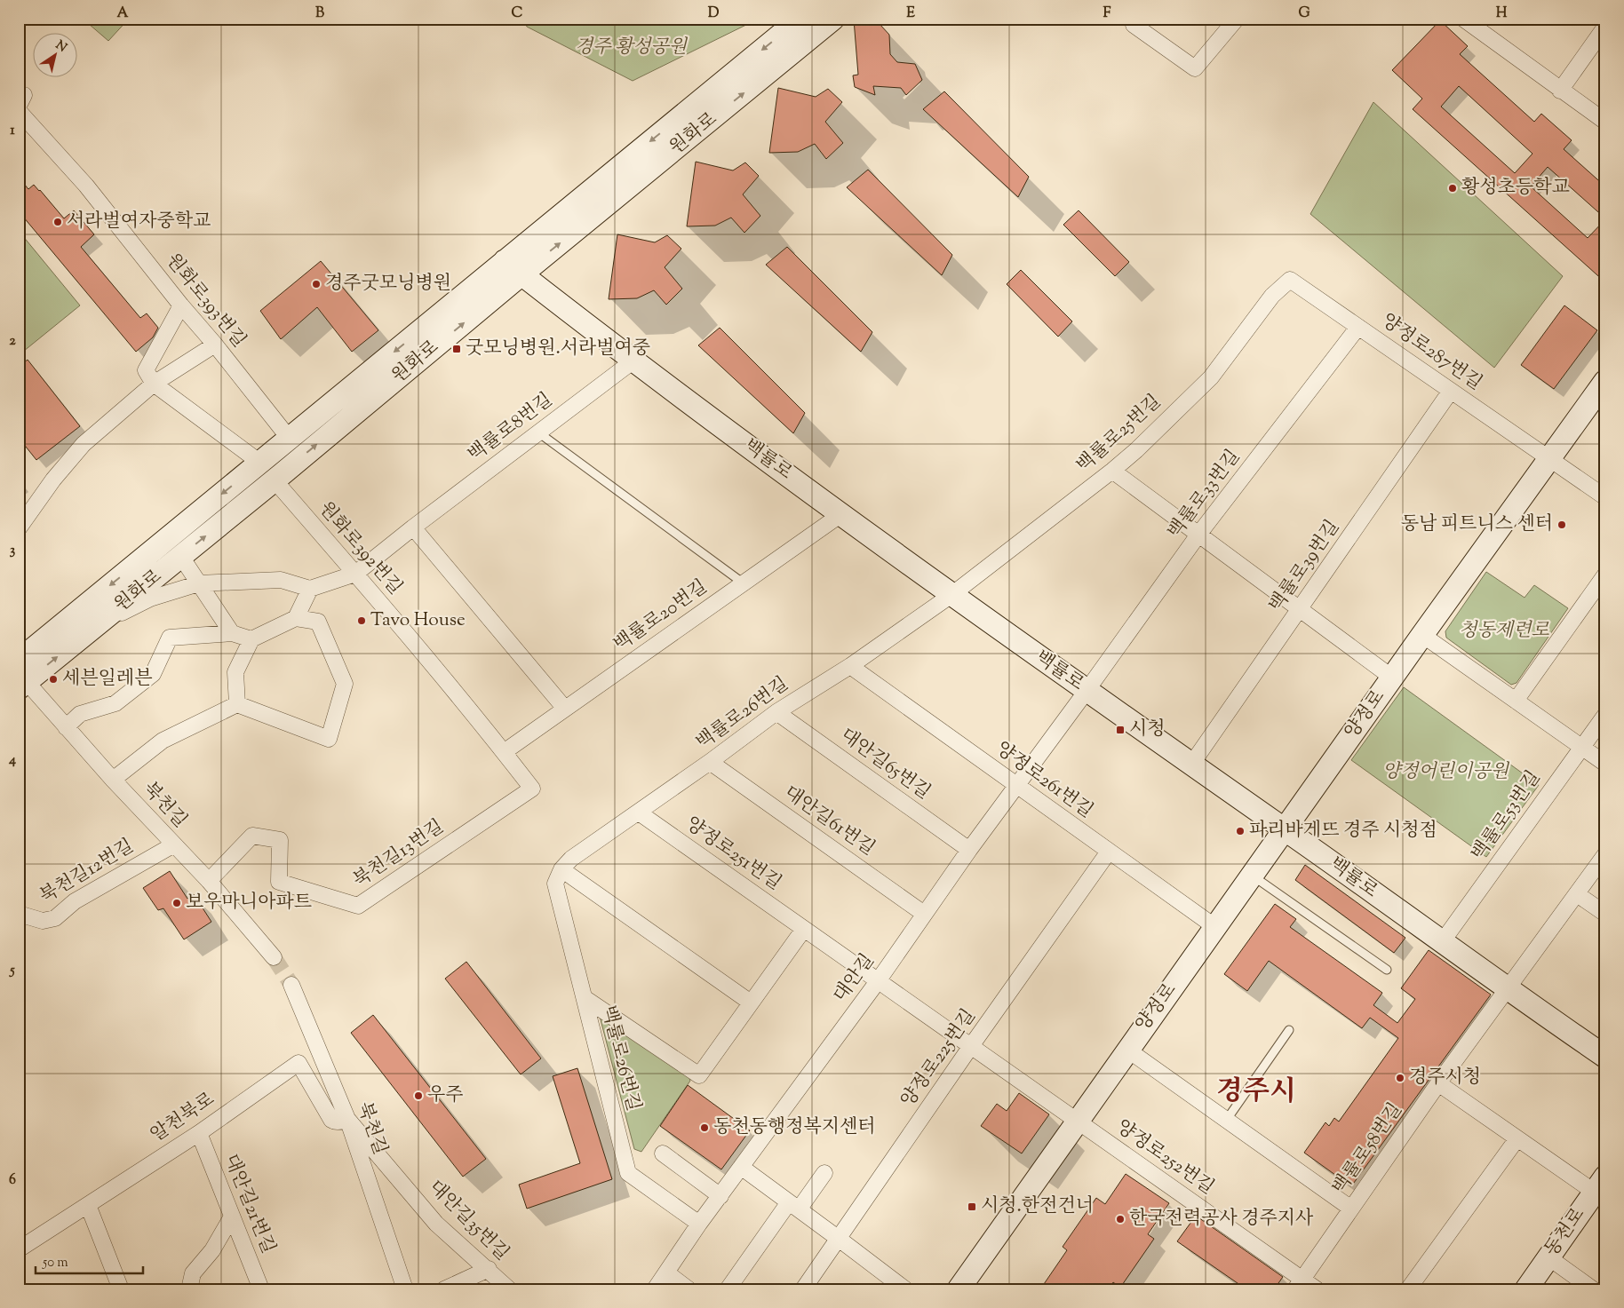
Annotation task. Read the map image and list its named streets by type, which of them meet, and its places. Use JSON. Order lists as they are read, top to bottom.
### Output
{
  "streets": {
    "street": [
      "원화로",
      "원화로393번길",
      "양정로287번길",
      "백률로8번길",
      "백률로25번길",
      "백률로",
      "백률로33번길",
      "원화로392번길",
      "백률로39번길",
      "백률로20번길",
      "백률로26번길",
      "양정로",
      "대안길65번길",
      "양정로261번길",
      "북천길",
      "백률로53번길",
      "대안길61번길",
      "북천길13번길",
      "양정로251번길",
      "북천길12번길",
      "대안길",
      "양정로225번길",
      "알천북로",
      "백률로58번길",
      "양정로252번길",
      "대안길21번길",
      "대안길35번길",
      "동천로"
    ]
  },
  "crossings": [
    ["원화로", "원화로393번길"],
    ["원화로", "백률로"],
    ["원화로", "원화로392번길"],
    ["원화로", "북천길"],
    ["양정로287번길", "백률로25번길"],
    ["양정로287번길", "백률로33번길"],
    ["양정로287번길", "백률로39번길"],
    ["양정로287번길", "양정로"],
    ["백률로8번길", "백률로"],
    ["백률로8번길", "원화로392번길"],
    ["백률로25번길", "백률로"],
    ["백률로25번길", "백률로26번길"],
    ["백률로", "백률로33번길"],
    ["백률로", "백률로39번길"],
    ["백률로", "백률로20번길"],
    ["백률로", "백률로26번길"],
    ["백률로", "양정로"],
    ["백률로", "백률로53번길"],
    ["백률로", "대안길"],
    ["백률로", "백률로58번길"],
    ["백률로33번길", "대안길"],
    ["원화로392번길", "백률로20번길"],
    ["원화로392번길", "북천길13번길"],
    ["백률로26번길", "대안길65번길"],
    ["백률로26번길", "양정로261번길"],
    ["백률로26번길", "대안길61번길"],
    ["백률로26번길", "양정로251번길"],
    ["백률로26번길", "대안길"],
    ["양정로", "양정로261번길"],
    ["양정로", "양정로251번길"],
    ["양정로", "백률로58번길"],
    ["양정로", "양정로252번길"],
    ["대안길65번길", "대안길"],
    ["양정로261번길", "대안길"],
    ["양정로261번길", "양정로225번길"],
    ["북천길", "북천길13번길"],
    ["북천길", "북천길12번길"],
    ["북천길", "알천북로"],
    ["북천길", "대안길35번길"],
    ["대안길61번길", "대안길"],
    ["양정로251번길", "대안길"],
    ["양정로251번길", "양정로225번길"],
    ["양정로251번길", "양정로252번길"],
    ["알천북로", "대안길21번길"],
    ["알천북로", "대안길35번길"],
    ["백률로58번길", "양정로252번길"]
  ],
  "districts": ["경주시"],
  "parks": ["경주 황성공원", "청동제련로", "양정어린이공원"],
  "places": {
    "other": [
      "황성초등학교",
      "서라벌여자중학교",
      "경주굿모닝병원",
      "동남 피트니스 센터",
      "Tavo House",
      "세븐일레븐",
      "파리바게뜨 경주 시청점",
      "보우마니아파트",
      "경주시청",
      "우주",
      "동천동행정복지센터",
      "한국전력공사 경주지사"
    ],
    "transit": ["굿모닝병원.서라벌여중", "시청", "시청.한전건너"]
  },
  "scale_bar": "50 m",
  "north": "top right",
  "grid": {
    "columns": [
      "A",
      "B",
      "C",
      "D",
      "E",
      "F",
      "G",
      "H"
    ],
    "rows": [
      "1",
      "2",
      "3",
      "4",
      "5",
      "6"
    ]
  }
}
